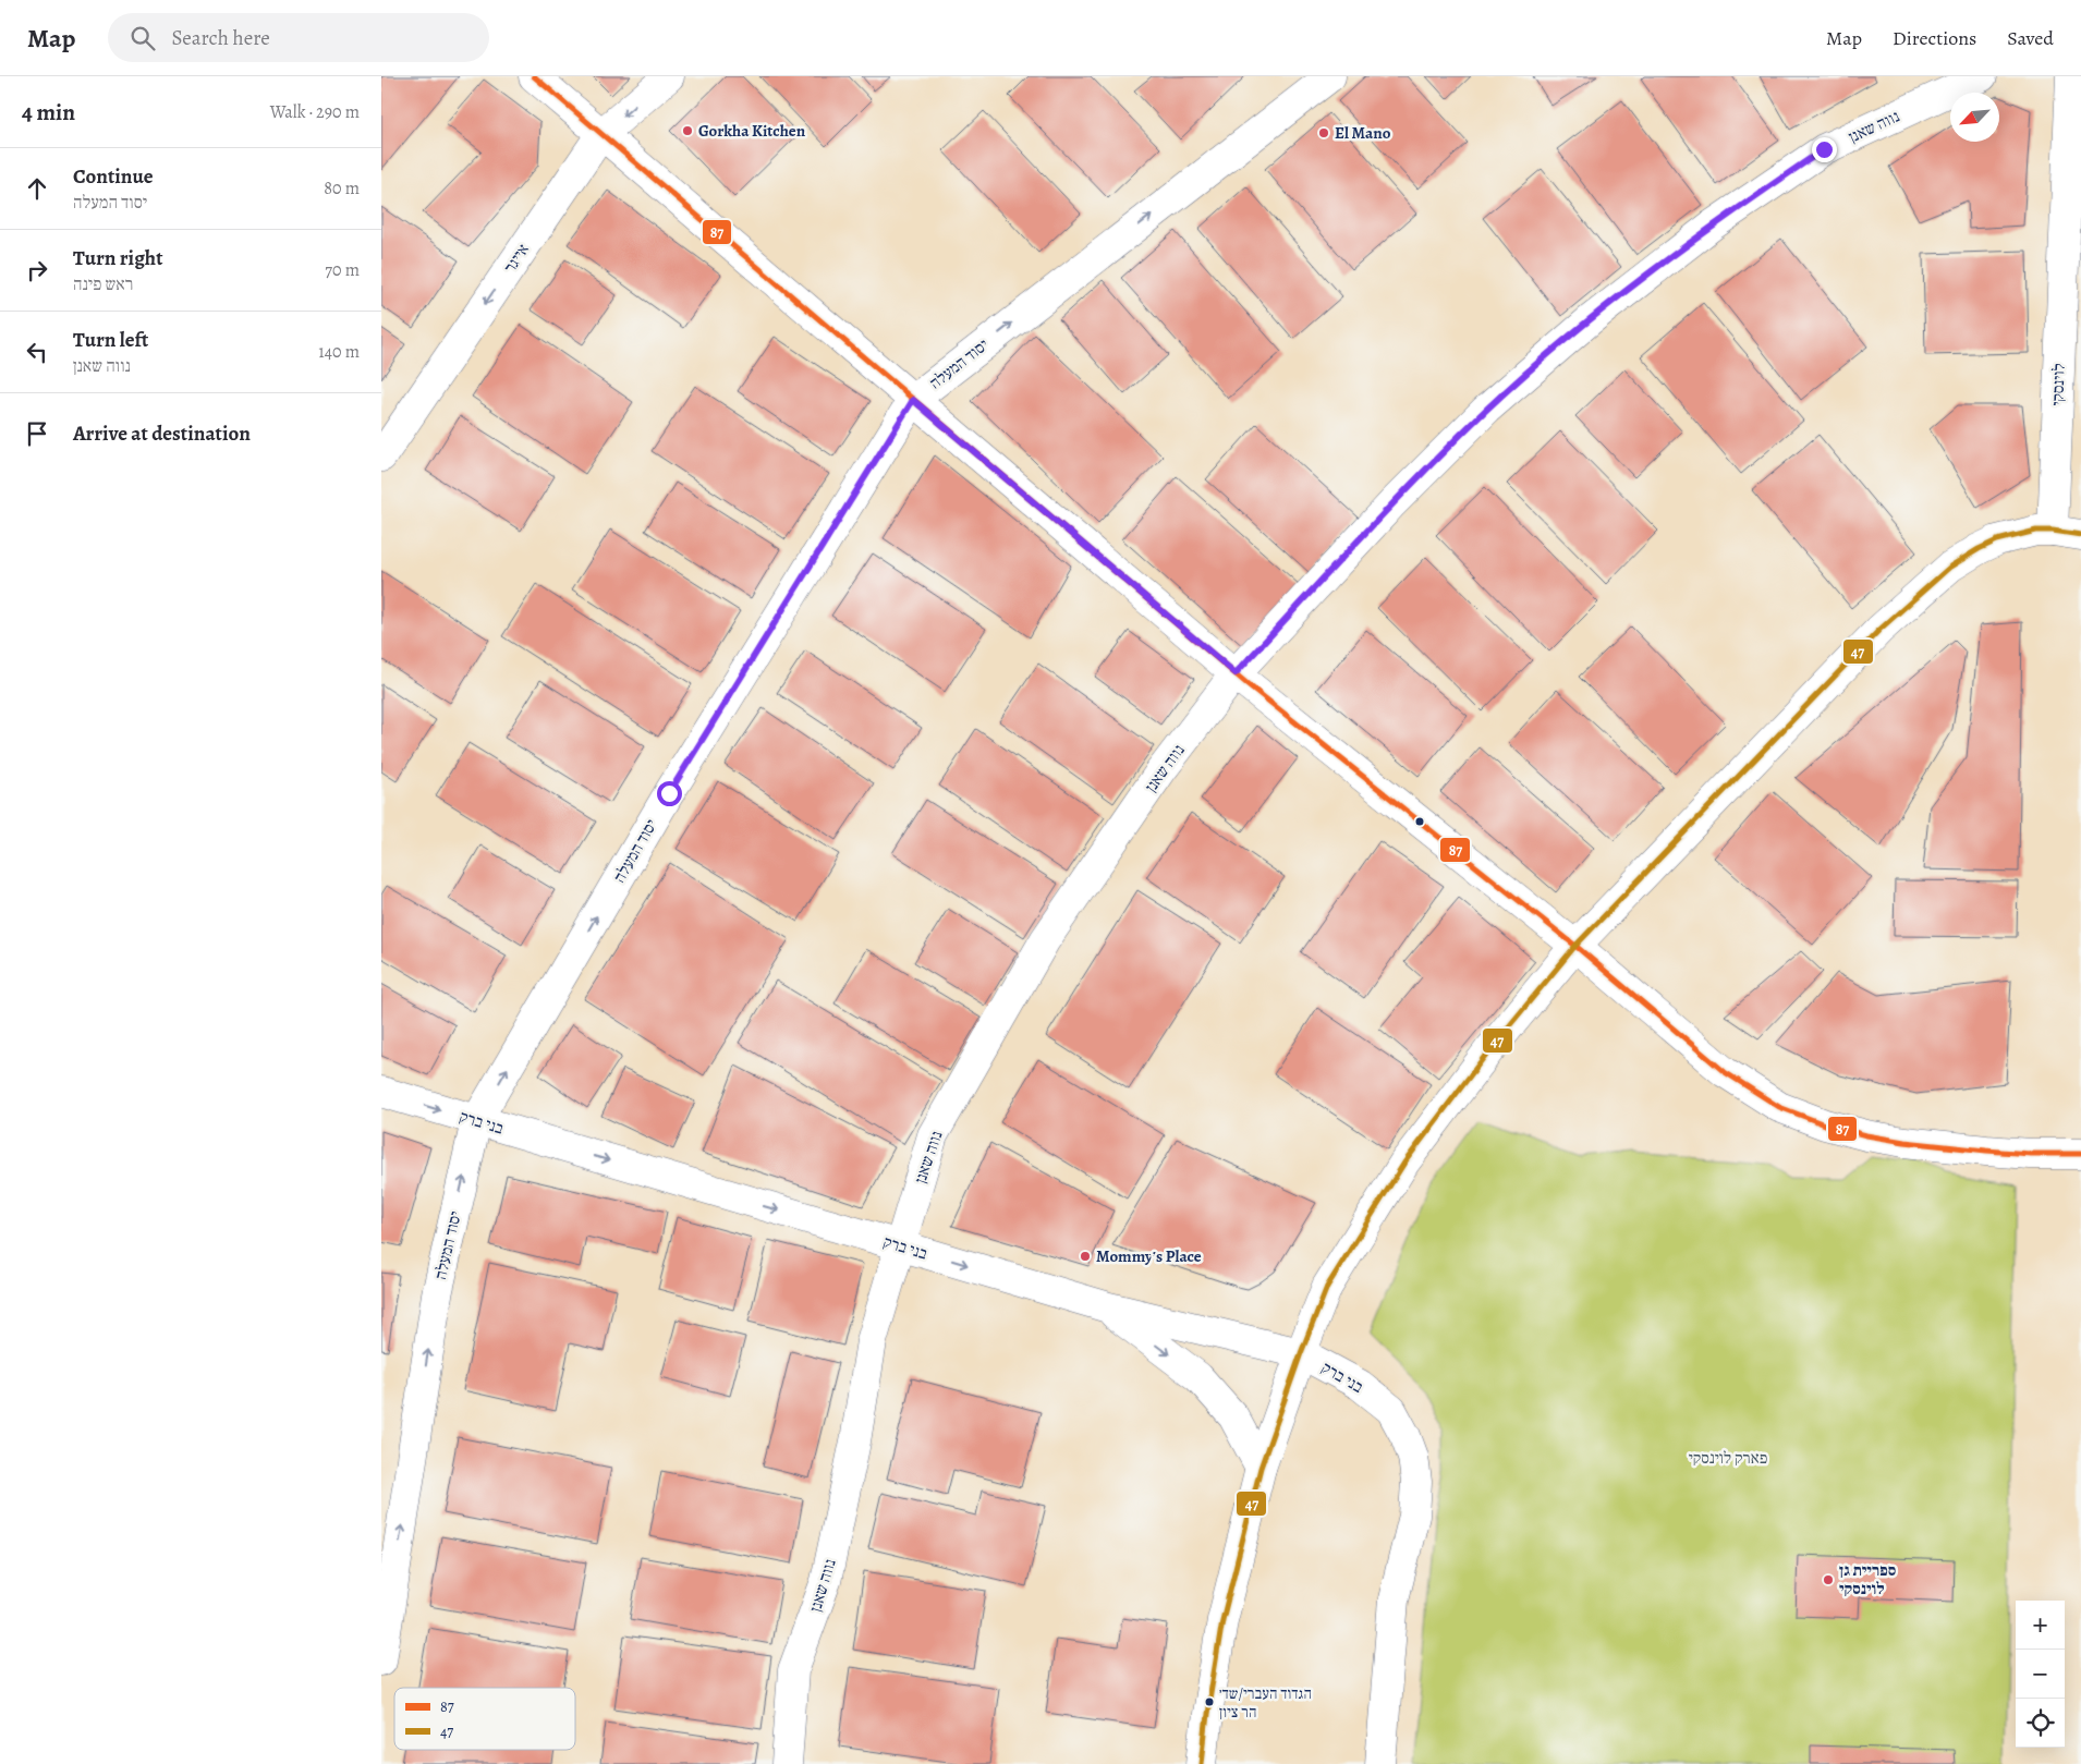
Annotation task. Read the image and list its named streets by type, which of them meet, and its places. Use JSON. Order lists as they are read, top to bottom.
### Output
{
  "streets": {
    "street": [
      "נווה שאנן",
      "אייגר",
      "יסוד המעלה",
      "לוינסקי",
      "בני ברק"
    ]
  },
  "crossings": [
    ["נווה שאנן", "בני ברק"],
    ["יסוד המעלה", "בני ברק"]
  ],
  "one_way": ["אייגר", "יסוד המעלה", "בני ברק"],
  "parks": ["פארק לוינסקי"],
  "places": [
    "Gorkha Kitchen",
    "El Mano",
    "Mommy׳s Place",
    "ספריית גן לוינסקי",
    "הגדוד העברי/שד׳ הר ציון"
  ],
  "lines": ["transit line 87", "transit line 47"],
  "legend": ["87", "47"],
  "north": "bottom left",
  "page": {
    "header": "Map",
    "search": "Search here",
    "nav": ["Map", "Directions", "Saved"],
    "heading": ["4 min", "Walk · 290 m"],
    "list": [
      ["Continue", "יסוד המעלה", "80 m"],
      ["Turn right", "ראש פינה", "70 m"],
      ["Turn left", "נווה שאנן", "140 m"],
      "Arrive at destination"
    ],
    "map_buttons": ["+", "−"]
  }
}
